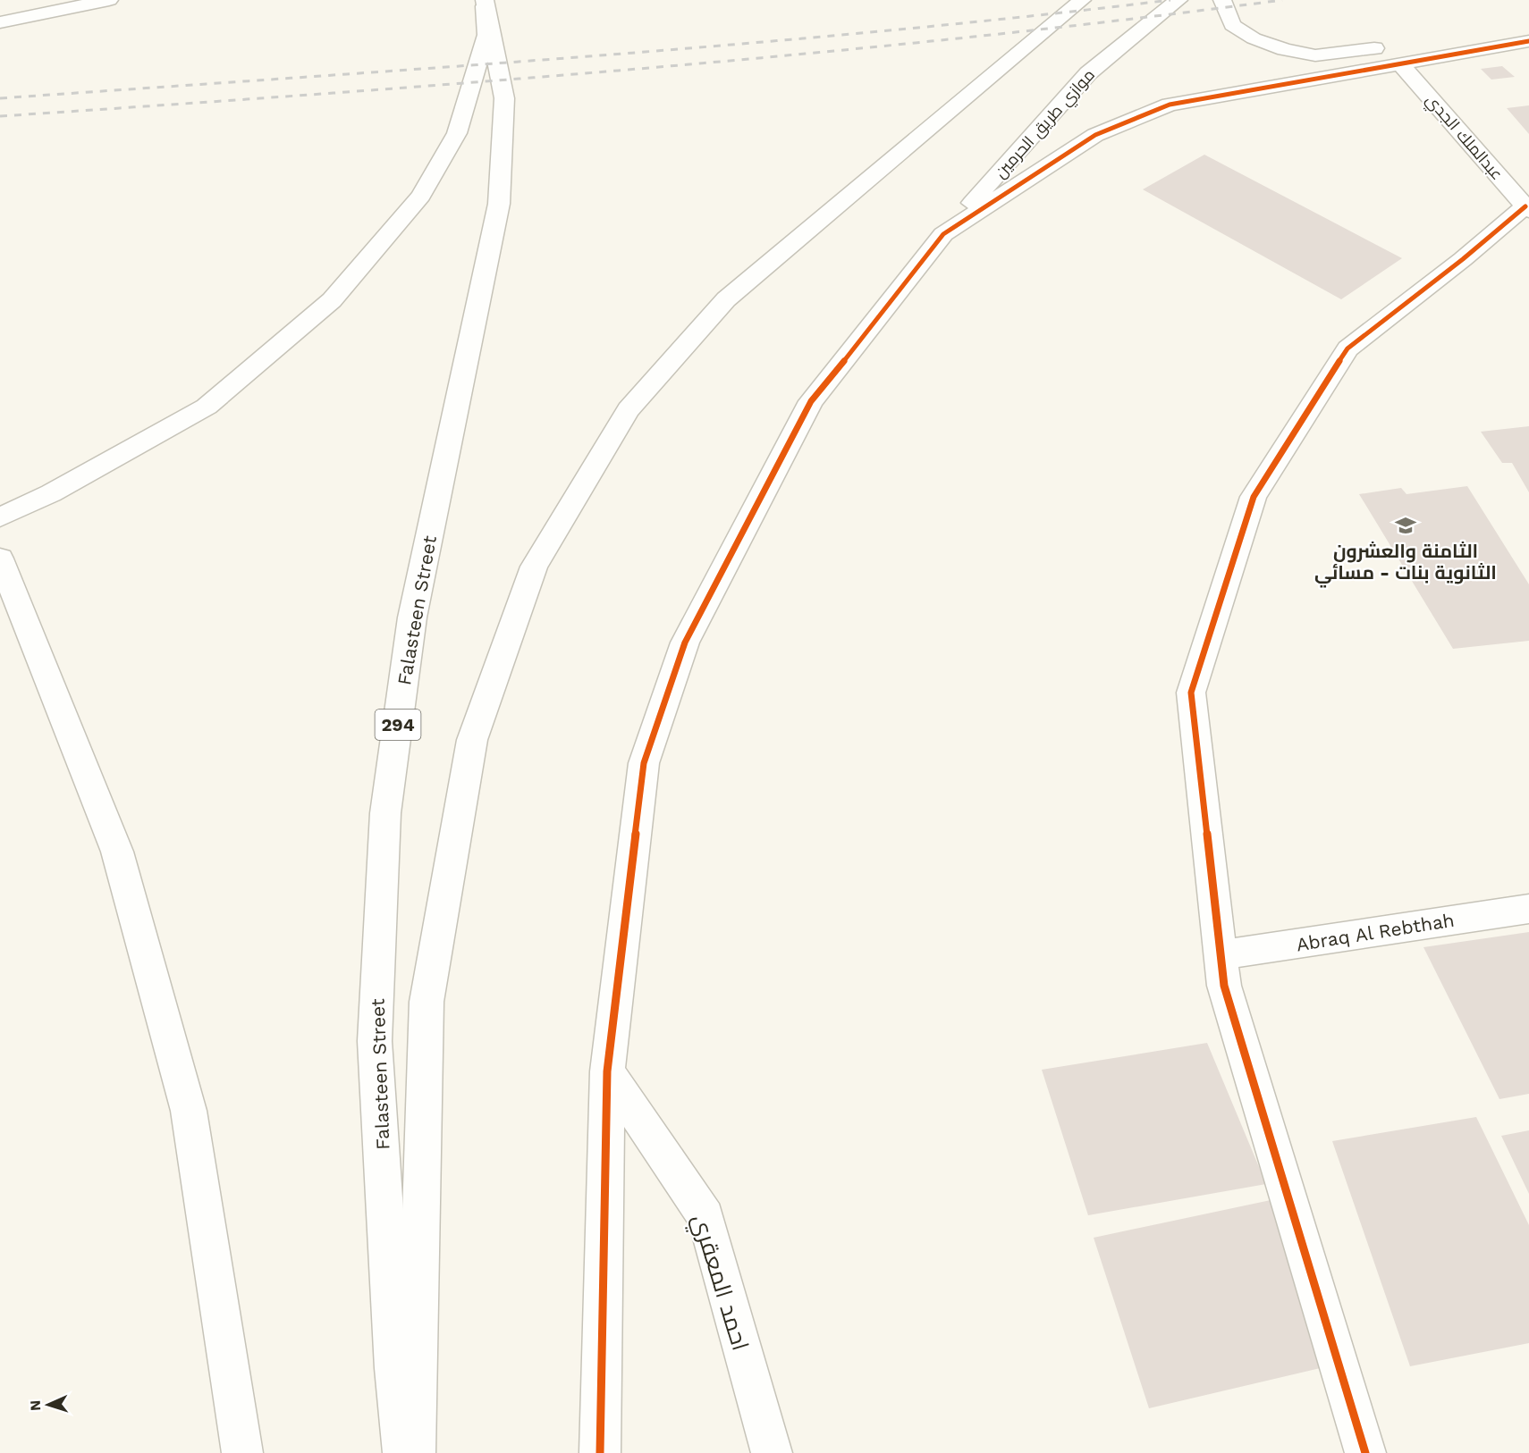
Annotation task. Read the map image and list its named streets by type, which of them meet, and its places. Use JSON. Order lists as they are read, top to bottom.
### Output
{
  "streets": {
    "main road": [
      "موازي طريق الحرمين",
      "عبدالملك الجدي",
      "Falasteen Street",
      "294",
      "Abraq Al Rebthah",
      "احمد المعقري"
    ]
  },
  "crossings": [
    ["موازي طريق الحرمين", "احمد المعقري"]
  ],
  "places": {
    "school or university": ["الثامنة والعشرون الثانوية بنات - مسائي"]
  },
  "north": "left"
}
